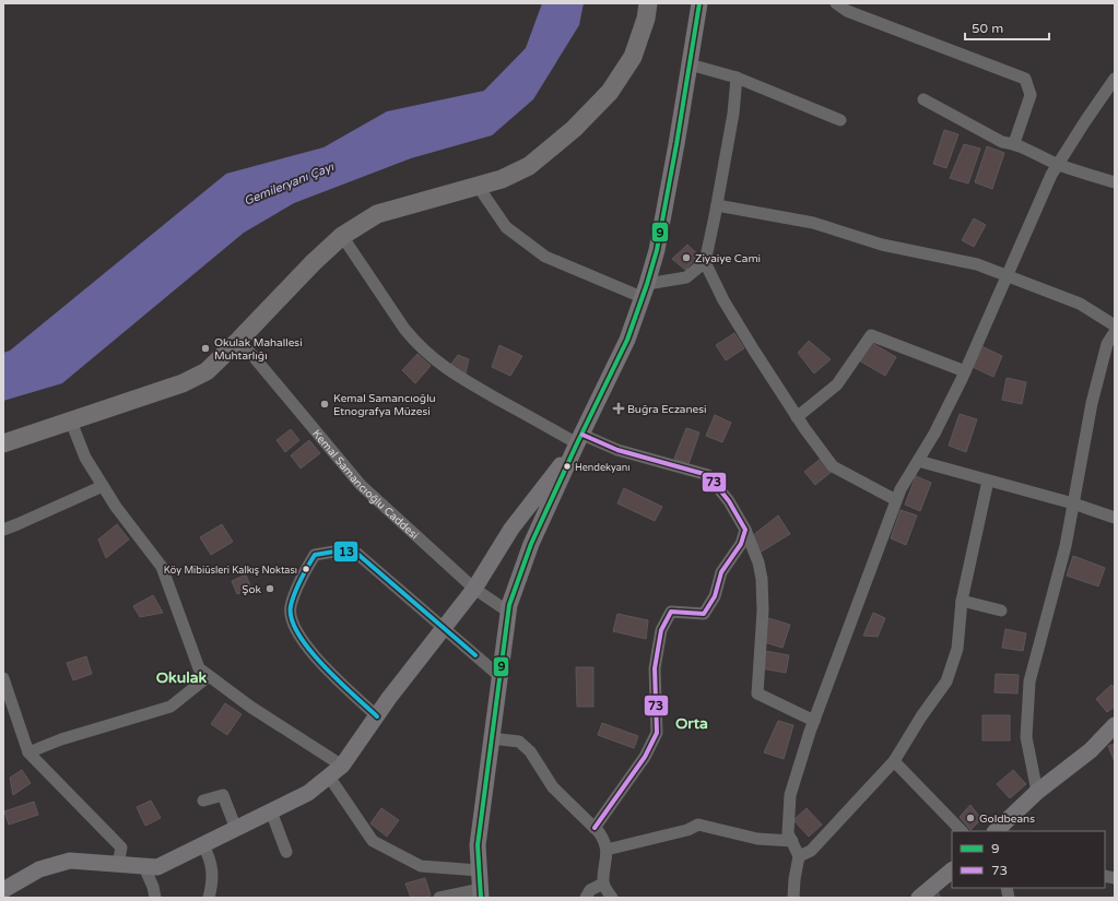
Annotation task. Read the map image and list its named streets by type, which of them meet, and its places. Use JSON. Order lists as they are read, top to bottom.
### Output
{
  "streets": {
    "street": ["Kemal Samancıoğlu Caddesi"]
  },
  "districts": ["Okulak", "Orta"],
  "water": ["Gemileryanı Çayı"],
  "places": {
    "other": [
      "Ziyaiye Cami",
      "Okulak Mahallesi Muhtarlığı",
      "Kemal Samancıoğlu Etnografya Müzesi",
      "Hendekyanı",
      "Köy Mibiüsleri Kalkış Noktası",
      "Şok",
      "Goldbeans"
    ],
    "health": ["Buğra Eczanesi"]
  },
  "lines": ["transit line 9", "transit line 73", "transit line 13"],
  "legend": ["9", "73"],
  "scale_bar": "50 m"
}
